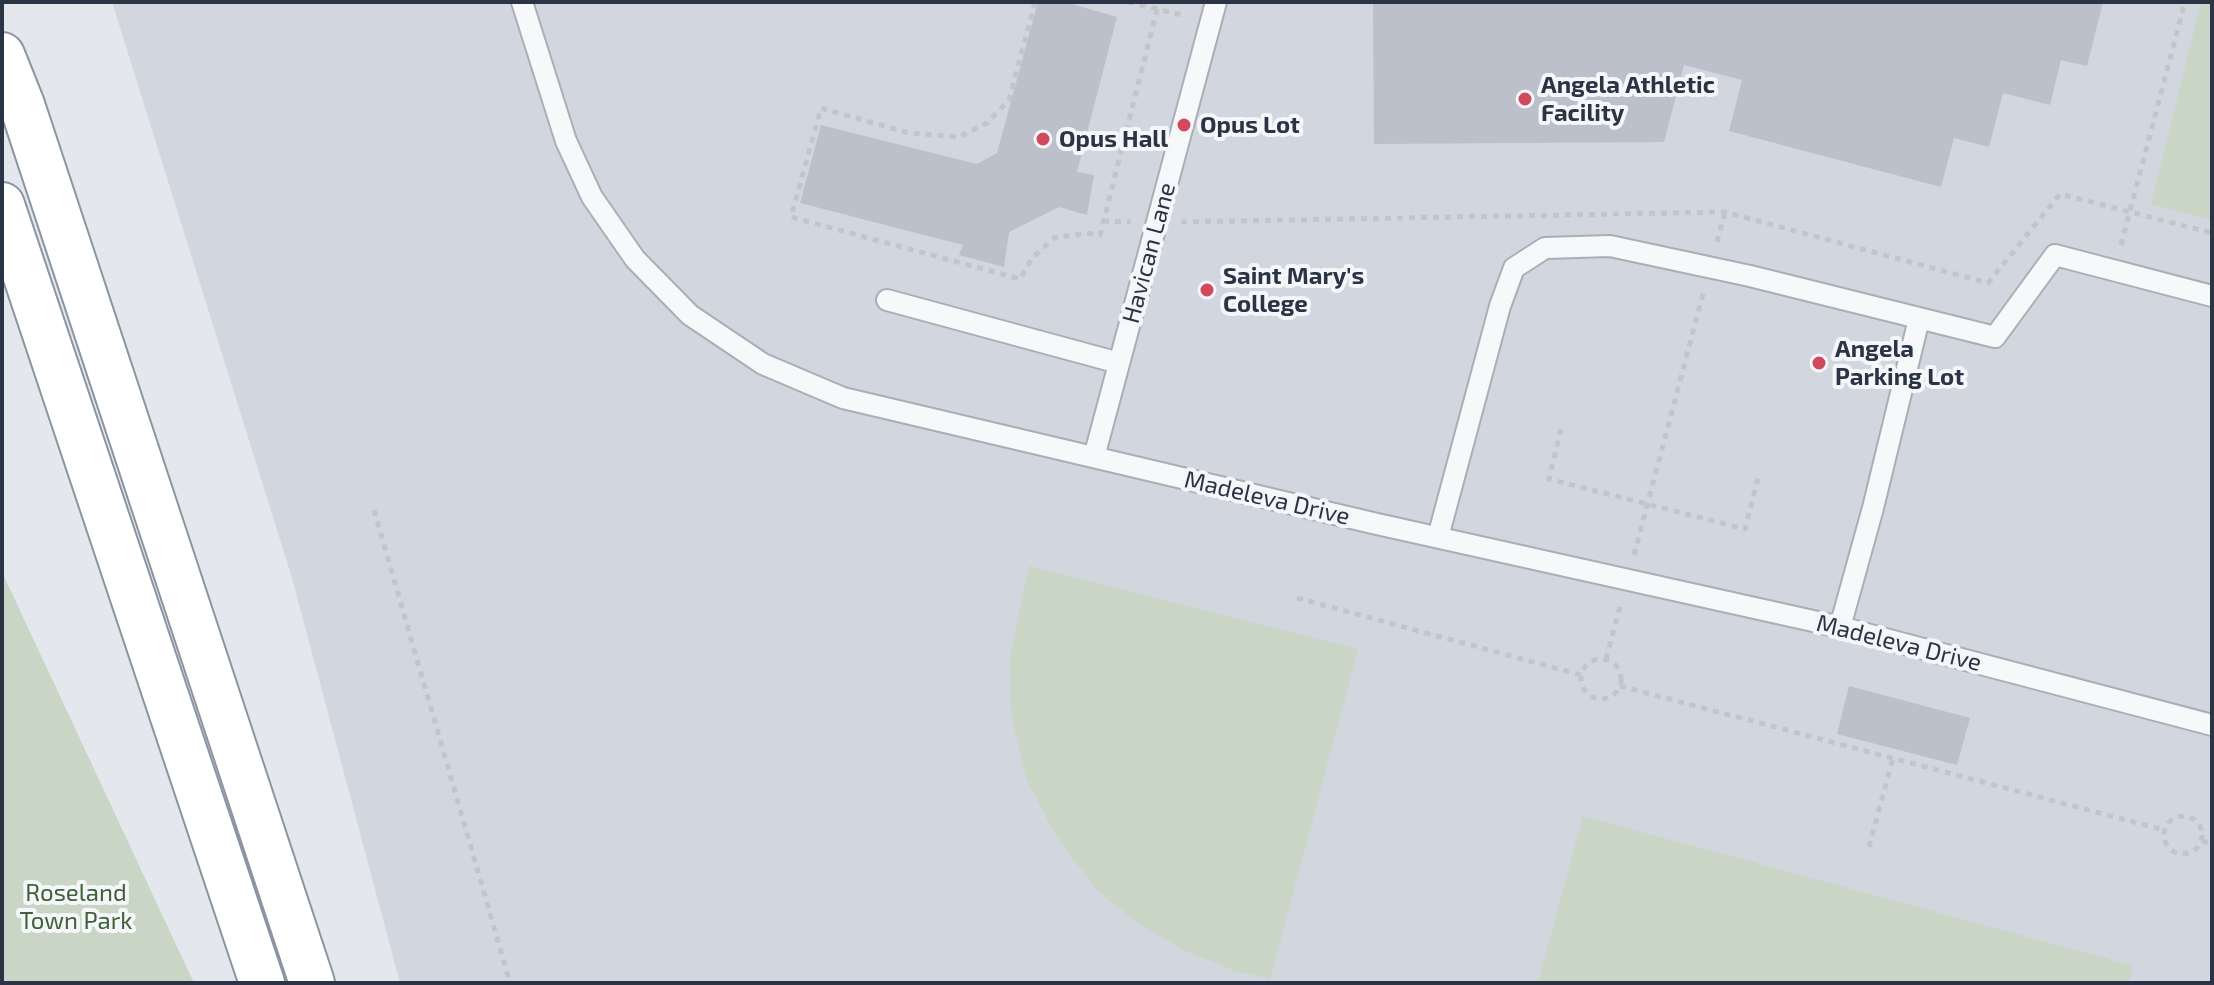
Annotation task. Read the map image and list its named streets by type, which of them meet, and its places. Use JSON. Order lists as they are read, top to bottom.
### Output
{
  "streets": {
    "lane": ["Havican Lane", "Madeleva Drive"]
  },
  "crossings": [
    ["Havican Lane", "Madeleva Drive"]
  ],
  "parks": ["Roseland Town Park"],
  "places": [
    "Angela Athletic Facility",
    "Opus Lot",
    "Opus Hall",
    "Saint Mary's College",
    "Angela Parking Lot"
  ]
}
